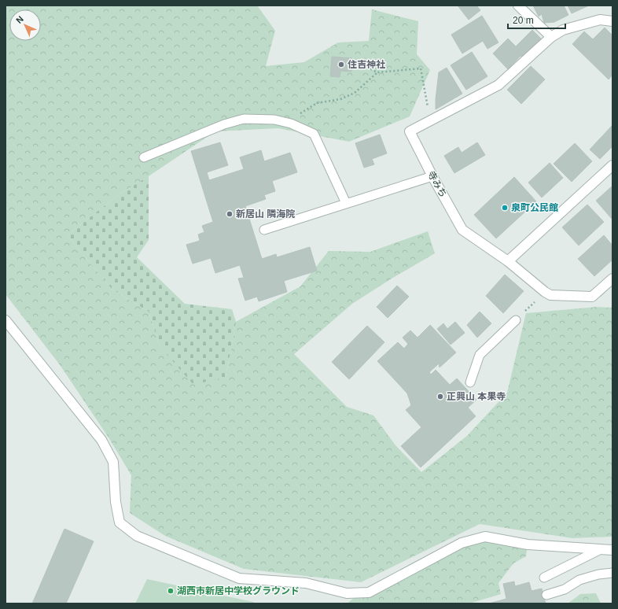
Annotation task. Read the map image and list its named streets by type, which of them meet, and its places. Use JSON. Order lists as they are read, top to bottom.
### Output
{
  "streets": {
    "street": ["寺みち"]
  },
  "places": [
    "住吉神社",
    "泉町公民館",
    "新居山 隣海院",
    "正興山 本果寺",
    "湖西市新居中学校グラウンド"
  ],
  "scale_bar": "20 m",
  "north": "top left"
}
